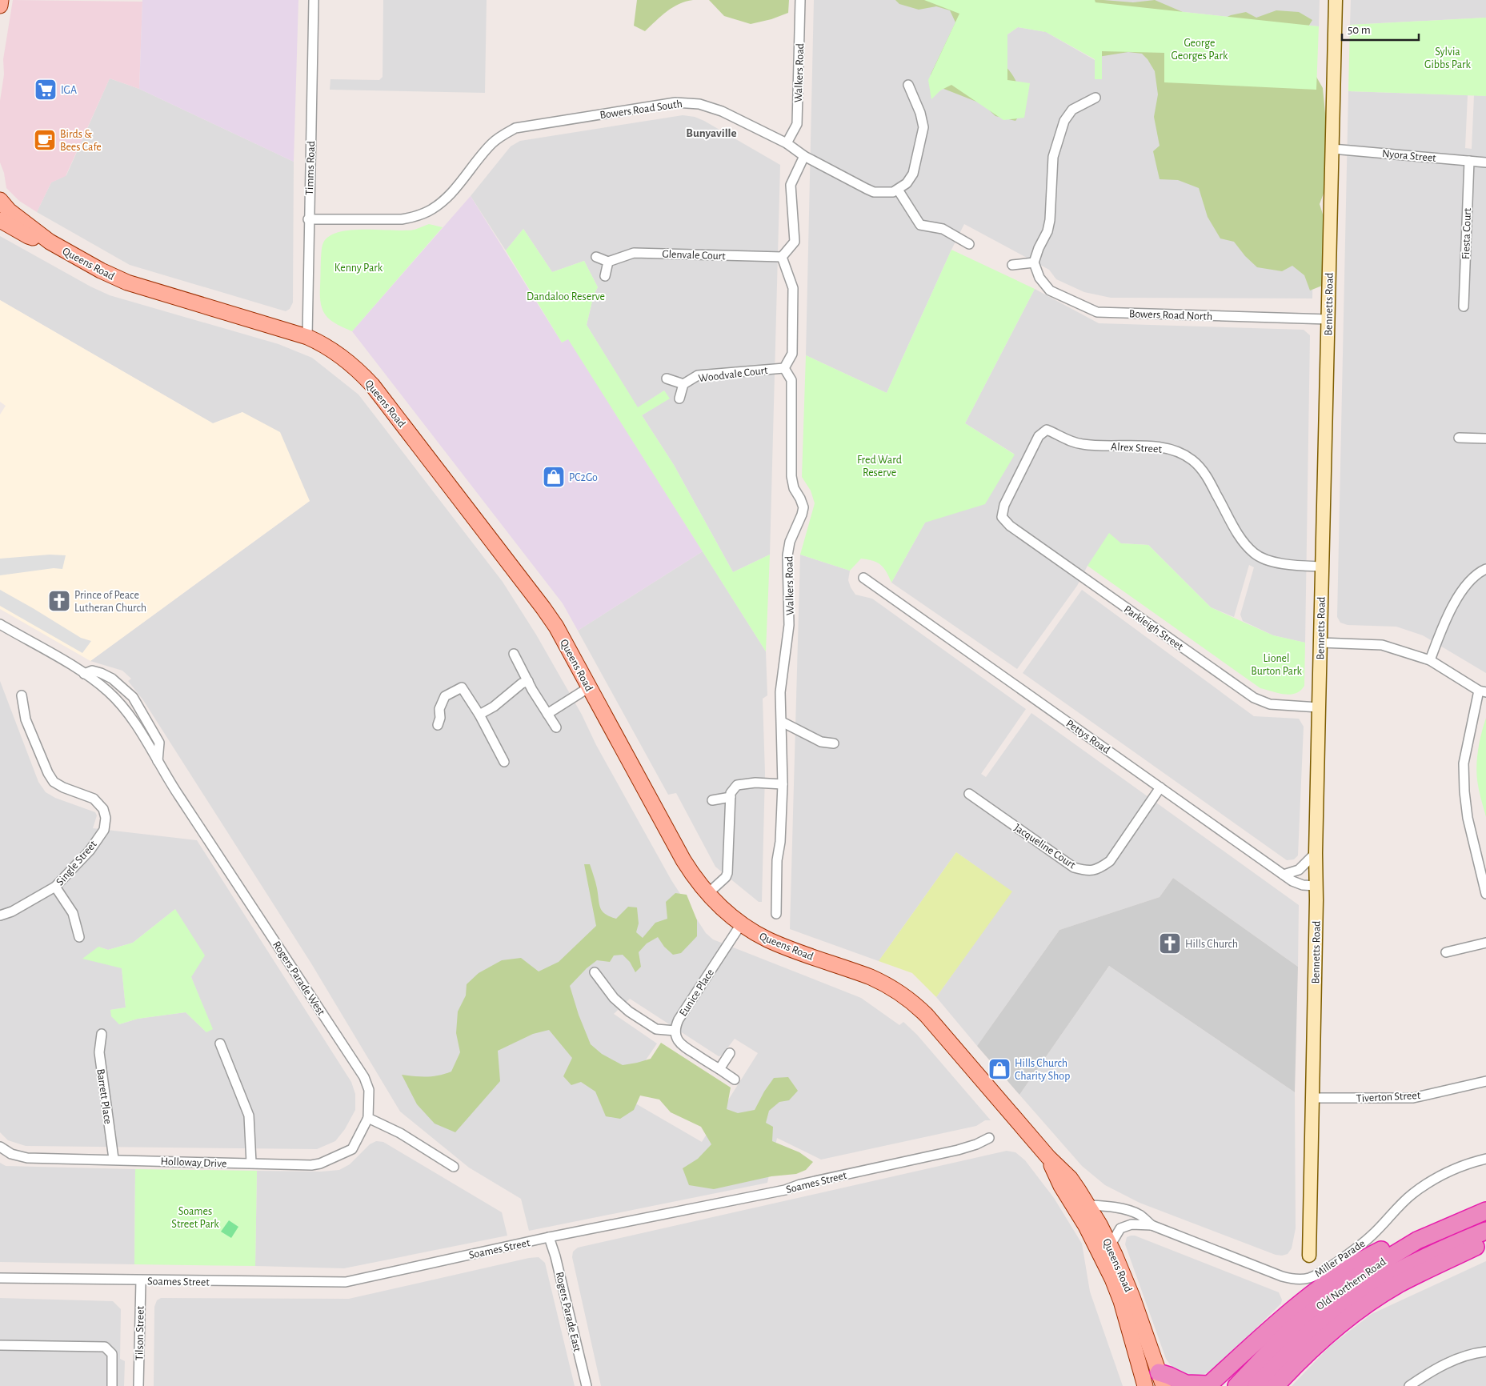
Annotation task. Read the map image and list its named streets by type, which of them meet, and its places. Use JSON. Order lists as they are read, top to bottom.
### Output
{
  "streets": {
    "highway": ["Old Northern Road"],
    "main road": ["Queens Road"],
    "street": [
      "Walkers Road",
      "Bowers Road South",
      "Nyora Street",
      "Timms Road",
      "Fiesta Court",
      "Glenvale Court",
      "Bennetts Road",
      "Bowers Road North",
      "Woodvale Court",
      "Alrex Street",
      "Parkleigh Street",
      "Pettys Road",
      "Jacqueline Court",
      "Single Street",
      "Rogers Parade West",
      "Eunice Place",
      "Barrett Place",
      "Tiverton Street",
      "Holloway Drive",
      "Soames Street",
      "Miller Parade",
      "Rogers Parade East",
      "Tilson Street"
    ]
  },
  "crossings": [
    ["Walkers Road", "Bowers Road South"],
    ["Walkers Road", "Woodvale Court"],
    ["Bowers Road South", "Timms Road"],
    ["Nyora Street", "Fiesta Court"],
    ["Nyora Street", "Bennetts Road"],
    ["Timms Road", "Queens Road"],
    ["Queens Road", "Eunice Place"],
    ["Queens Road", "Miller Parade"],
    ["Bennetts Road", "Bowers Road North"],
    ["Bennetts Road", "Alrex Street"],
    ["Bennetts Road", "Parkleigh Street"],
    ["Bennetts Road", "Pettys Road"],
    ["Bennetts Road", "Tiverton Street"],
    ["Alrex Street", "Parkleigh Street"],
    ["Pettys Road", "Jacqueline Court"],
    ["Rogers Parade West", "Holloway Drive"],
    ["Barrett Place", "Holloway Drive"],
    ["Soames Street", "Rogers Parade East"],
    ["Soames Street", "Tilson Street"]
  ],
  "districts": ["Bunyaville"],
  "parks": [
    "George Georges Park",
    "Sylvia Gibbs Park",
    "Kenny Park",
    "Dandaloo Reserve",
    "Fred Ward Reserve",
    "Lionel Burton Park",
    "Soames Street Park"
  ],
  "places": {
    "supermarket": ["IGA"],
    "cafe": ["Birds & Bees Cafe"],
    "shop": ["PC2Go", "Hills Church Charity Shop"],
    "church": ["Prince of Peace Lutheran Church", "Hills Church"]
  },
  "scale_bar": "50 m"
}
